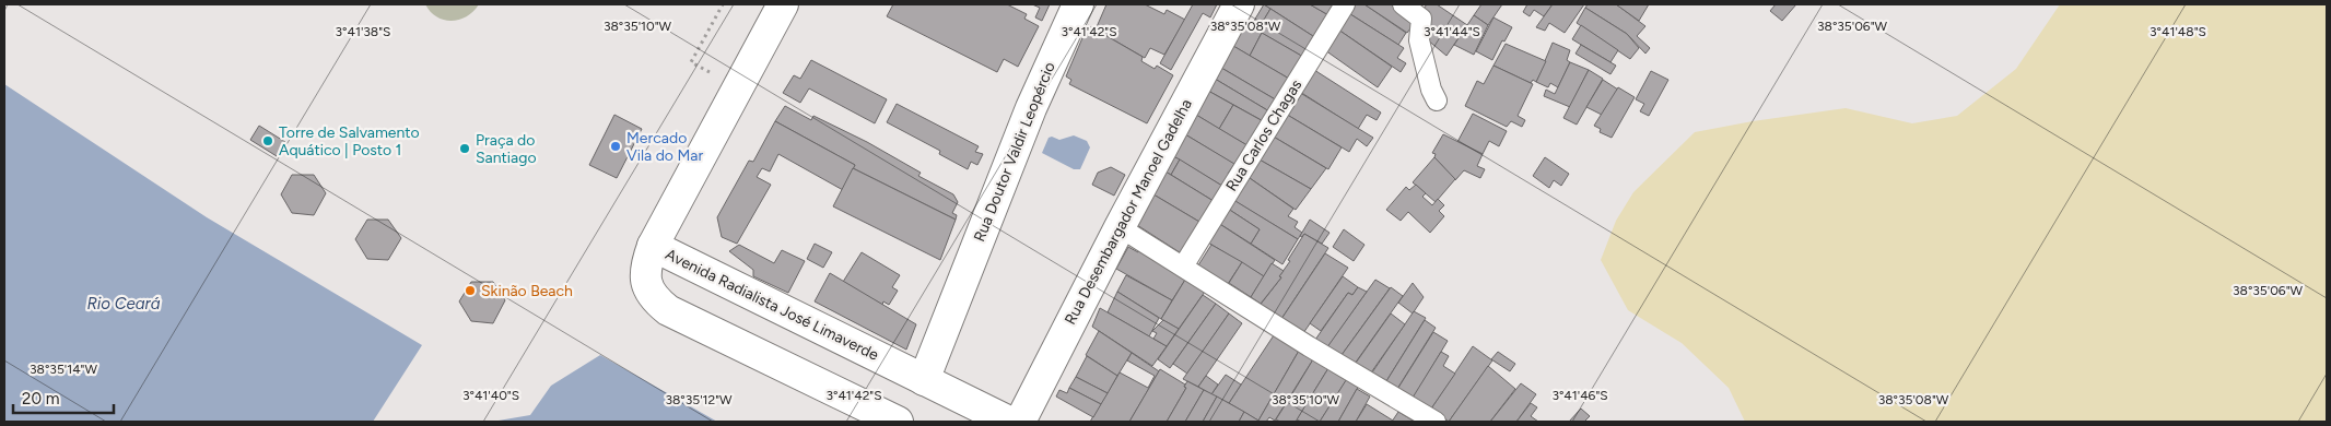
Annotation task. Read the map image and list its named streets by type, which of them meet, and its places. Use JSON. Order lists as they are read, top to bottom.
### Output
{
  "streets": {
    "main road": ["Rua Doutor Valdir Leopércio", "Rua Desembargador Manoel Gadelha", "Avenida Radialista José Limaverde"],
    "lane": ["Rua Carlos Chagas"]
  },
  "crossings": [
    ["Rua Doutor Valdir Leopércio", "Avenida Radialista José Limaverde"]
  ],
  "water": ["Rio Ceará"],
  "places": [
    "Torre de Salvamento Aquático | Posto 1",
    "Mercado Vila do Mar",
    "Praça do Santiago",
    "Skinão Beach"
  ],
  "scale_bar": "20 m",
  "coordinates": [
    "38°35'10\"W",
    "38°35'08\"W",
    "38°35'06\"W",
    "3°41'42\"S",
    "3°41'44\"S",
    "3°41'38\"S",
    "3°41'48\"S",
    "38°35'14\"W",
    "3°41'40\"S",
    "3°41'46\"S",
    "38°35'12\"W"
  ]
}
